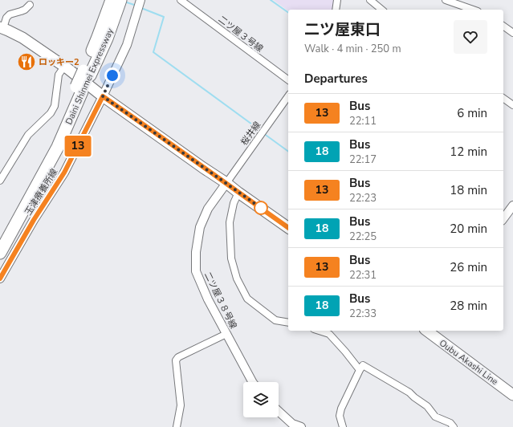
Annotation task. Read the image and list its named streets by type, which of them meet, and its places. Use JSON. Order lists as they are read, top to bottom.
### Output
{
  "streets": {
    "highway": ["Daini Shinmei Expressway"],
    "main road": ["Oubu Akashi Line"],
    "street": [
      "二ツ屋３号線",
      "桜井線",
      "玉津療養所線",
      "二ツ屋３８号線"
    ]
  },
  "crossings": [
    ["桜井線", "二ツ屋３８号線"]
  ],
  "places": {
    "restaurant": ["ロッキー2"]
  },
  "lines": ["bus line 13"],
  "page": {
    "on_map": "13",
    "heading": [
      ["二ツ屋東口", "Walk · 4 min · 250 m"],
      "Departures"
    ],
    "list": [
      {
        "mark": "13",
        "name": "Bus",
        "note": "22:11",
        "value": "6 min"
      },
      {
        "mark": "18",
        "name": "Bus",
        "note": "22:17",
        "value": "12 min"
      },
      {
        "mark": "13",
        "name": "Bus",
        "note": "22:23",
        "value": "18 min"
      },
      {
        "mark": "18",
        "name": "Bus",
        "note": "22:25",
        "value": "20 min"
      },
      {
        "mark": "13",
        "name": "Bus",
        "note": "22:31",
        "value": "26 min"
      },
      {
        "mark": "18",
        "name": "Bus",
        "note": "22:33",
        "value": "28 min"
      }
    ]
  }
}
